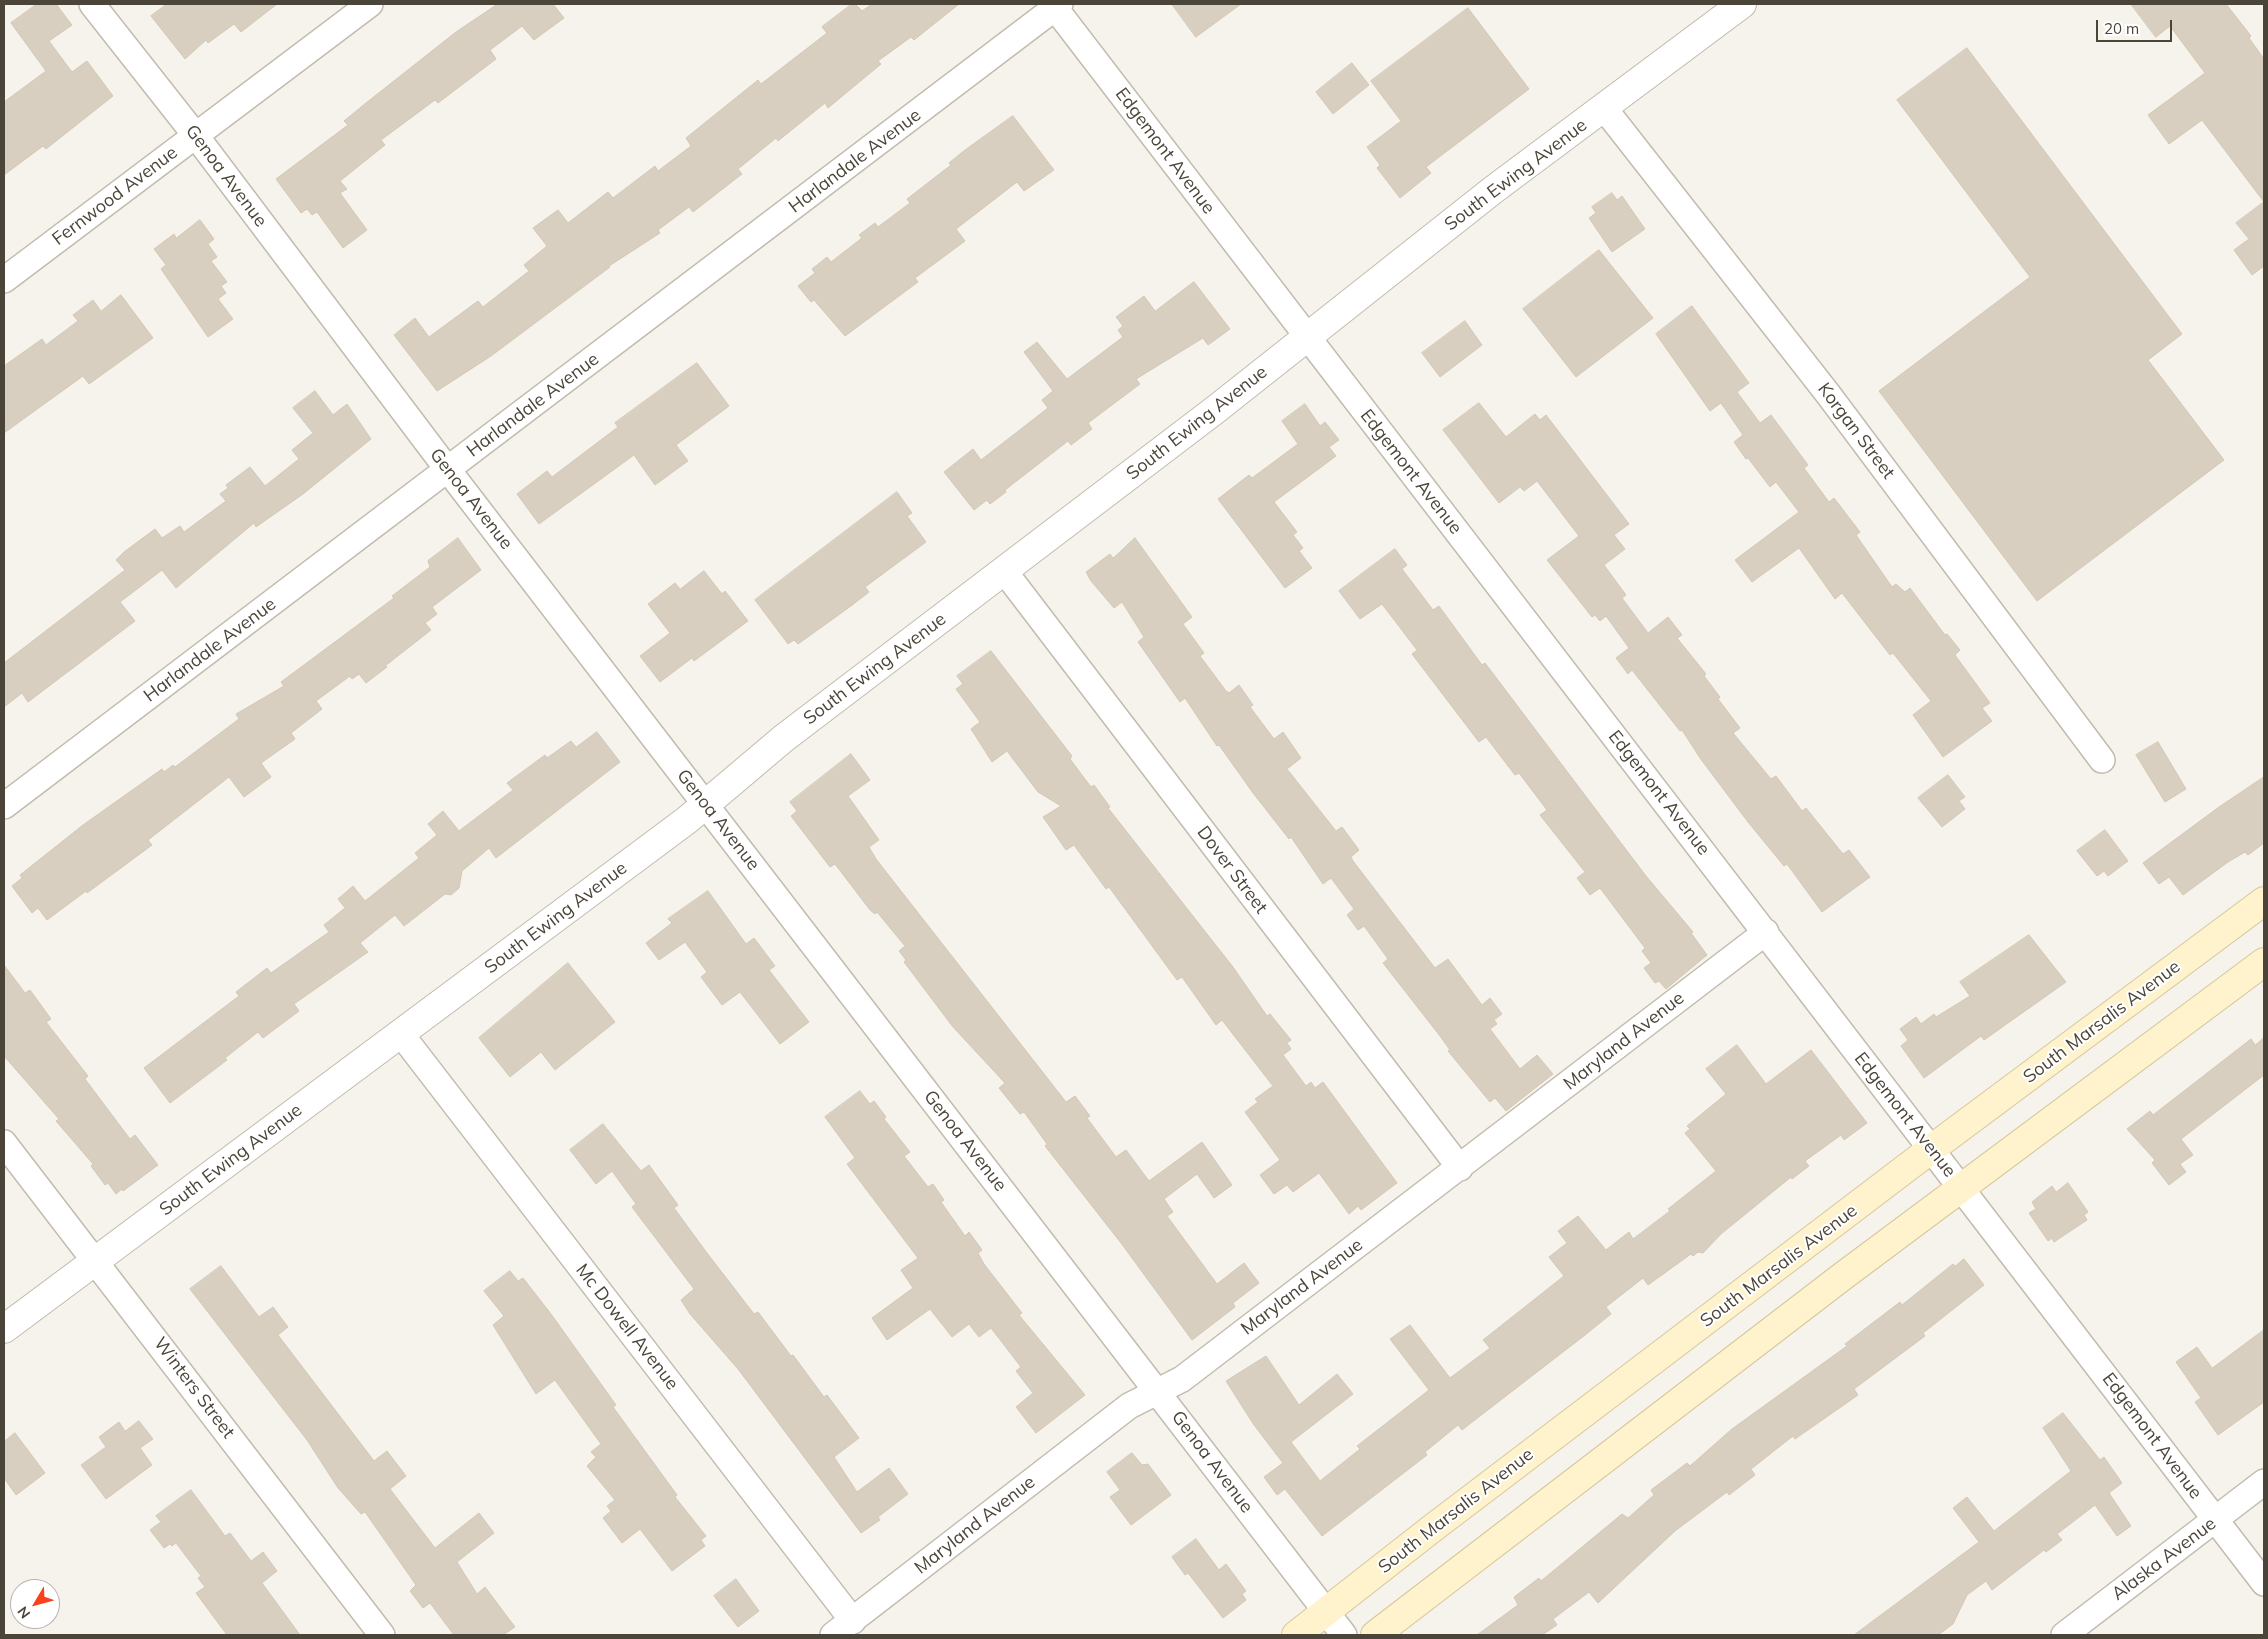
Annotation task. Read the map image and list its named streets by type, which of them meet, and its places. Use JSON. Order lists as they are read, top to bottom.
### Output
{
  "streets": {
    "main road": ["South Marsalis Avenue"],
    "street": [
      "Edgemont Avenue",
      "Harlandale Avenue",
      "South Ewing Avenue",
      "Genoa Avenue",
      "Fernwood Avenue",
      "Korgan Street",
      "Dover Street",
      "Maryland Avenue",
      "Mc Dowell Avenue",
      "Winters Street",
      "Alaska Avenue"
    ]
  },
  "crossings": [
    ["Edgemont Avenue", "Harlandale Avenue"],
    ["Edgemont Avenue", "South Ewing Avenue"],
    ["Edgemont Avenue", "South Marsalis Avenue"],
    ["Edgemont Avenue", "Maryland Avenue"],
    ["Edgemont Avenue", "Alaska Avenue"],
    ["Harlandale Avenue", "Genoa Avenue"],
    ["South Ewing Avenue", "Genoa Avenue"],
    ["South Ewing Avenue", "Korgan Street"],
    ["South Ewing Avenue", "Dover Street"],
    ["South Ewing Avenue", "Mc Dowell Avenue"],
    ["South Ewing Avenue", "Winters Street"],
    ["Genoa Avenue", "Fernwood Avenue"],
    ["Genoa Avenue", "South Marsalis Avenue"],
    ["Genoa Avenue", "Maryland Avenue"],
    ["Dover Street", "Maryland Avenue"],
    ["Maryland Avenue", "Mc Dowell Avenue"]
  ],
  "scale_bar": "20 m",
  "north": "bottom left"
}
